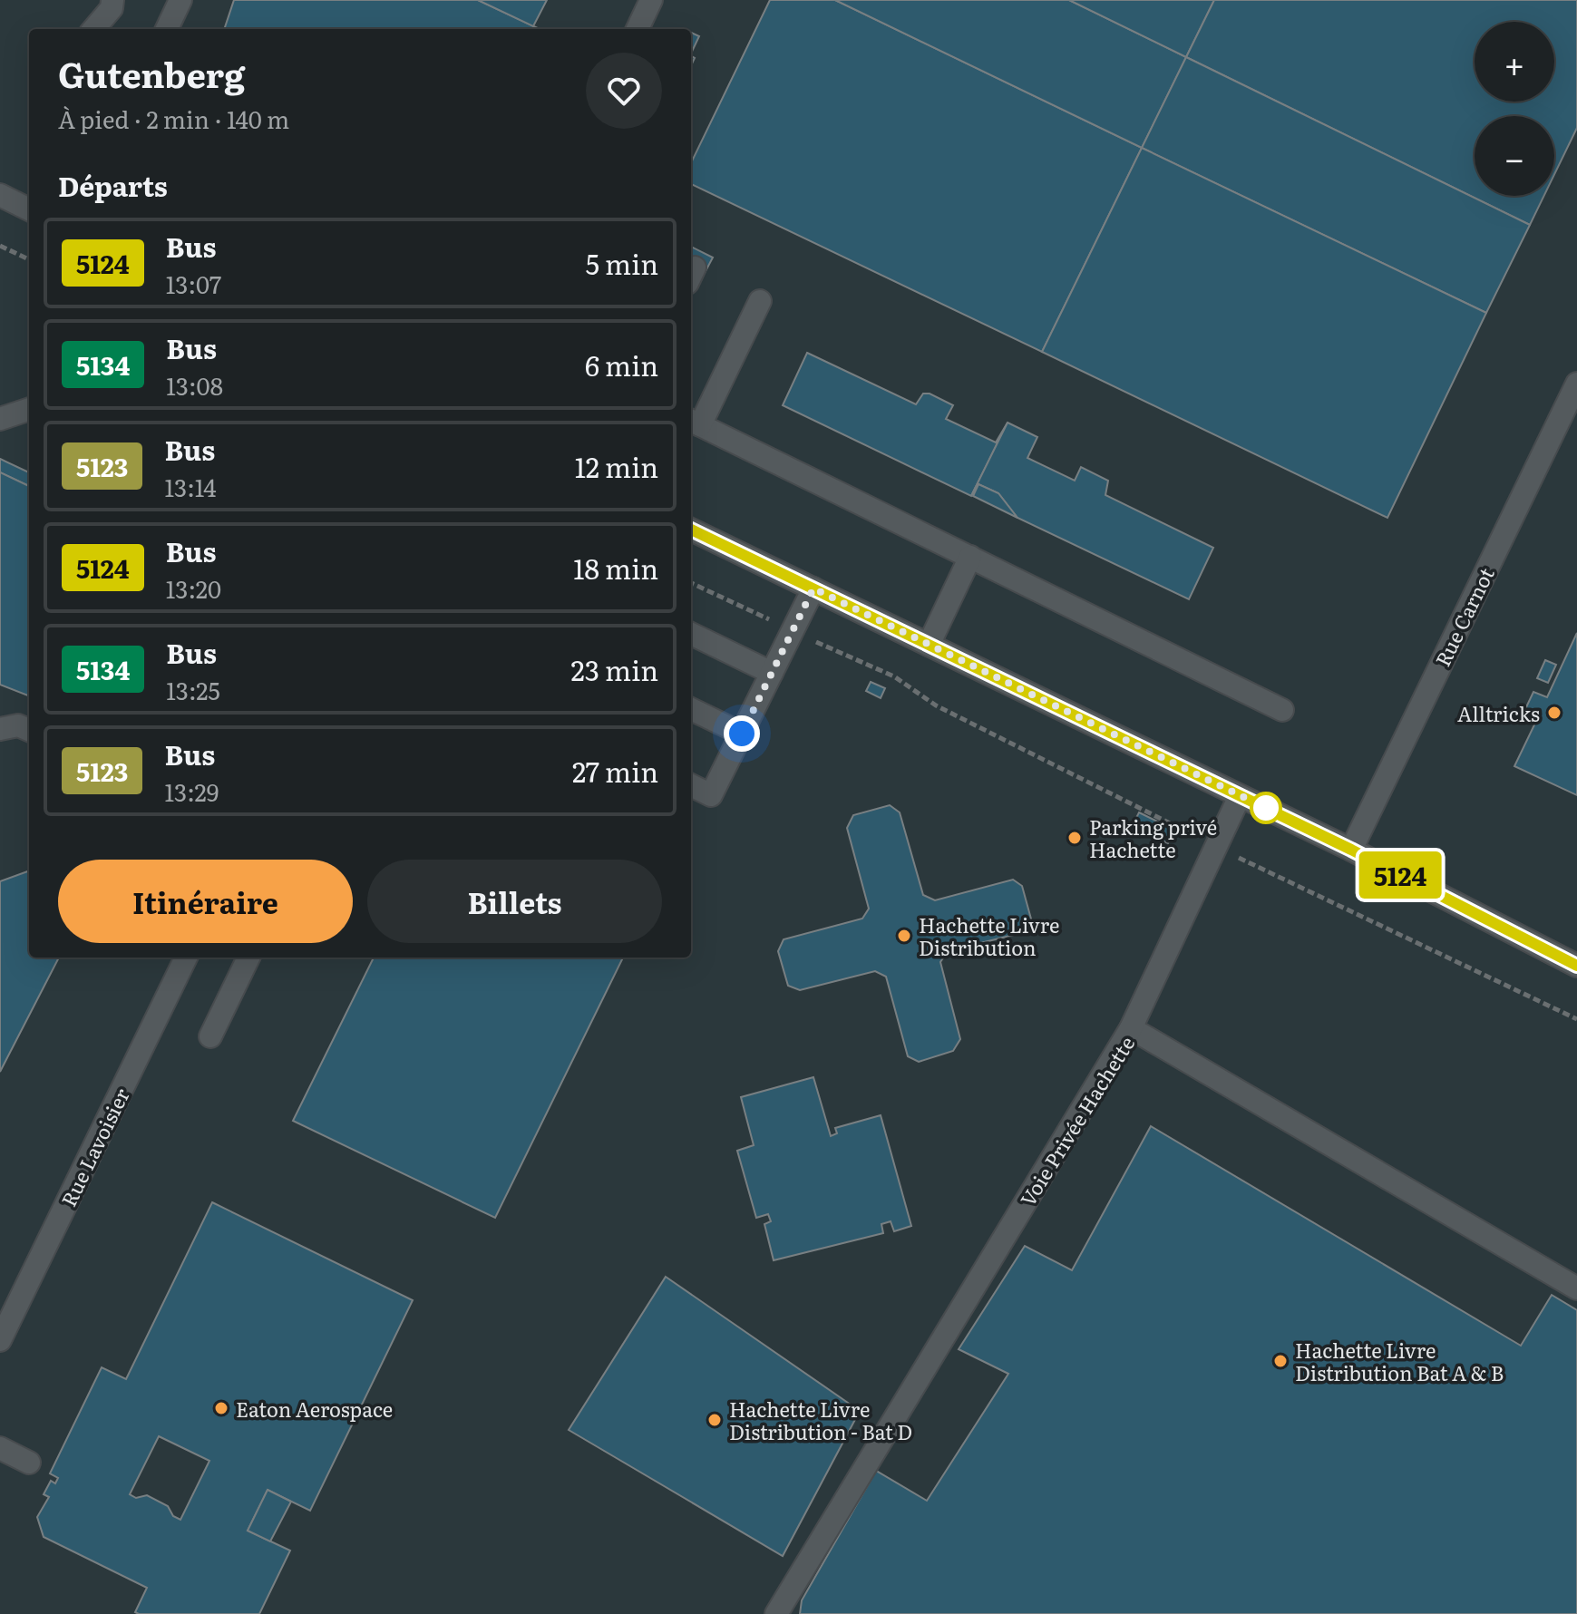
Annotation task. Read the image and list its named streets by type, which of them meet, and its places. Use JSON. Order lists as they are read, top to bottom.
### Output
{
  "streets": {
    "street": ["Rue Carnot", "Voie Privée Hachette", "Rue Lavoisier"]
  },
  "places": [
    "Alltricks",
    "Parking privé Hachette",
    "Hachette Livre Distribution",
    "Hachette Livre Distribution Bat A & B",
    "Eaton Aerospace",
    "Hachette Livre Distribution - Bat D"
  ],
  "lines": ["bus line 5124"],
  "page": {
    "on_map": "5124",
    "map_buttons": ["+", "−"],
    "heading": [
      ["Gutenberg", "À pied · 2 min · 140 m"],
      "Départs"
    ],
    "list": [
      {
        "mark": "5124",
        "name": "Bus",
        "note": "13:07",
        "value": "5 min"
      },
      {
        "mark": "5134",
        "name": "Bus",
        "note": "13:08",
        "value": "6 min"
      },
      {
        "mark": "5123",
        "name": "Bus",
        "note": "13:14",
        "value": "12 min"
      },
      {
        "mark": "5124",
        "name": "Bus",
        "note": "13:20",
        "value": "18 min"
      },
      {
        "mark": "5134",
        "name": "Bus",
        "note": "13:25",
        "value": "23 min"
      },
      {
        "mark": "5123",
        "name": "Bus",
        "note": "13:29",
        "value": "27 min"
      }
    ],
    "buttons": ["Itinéraire", "Billets"]
  }
}
